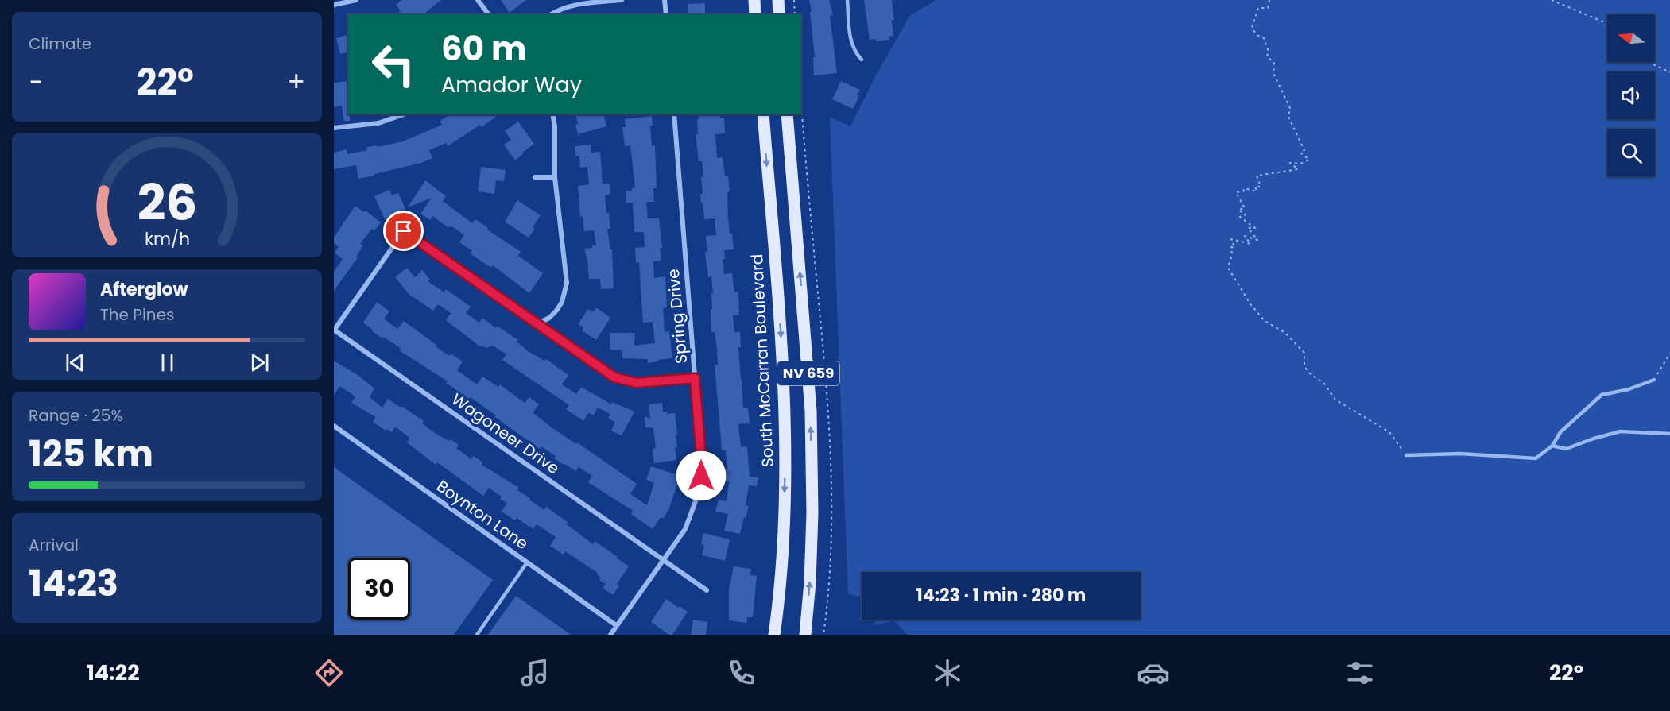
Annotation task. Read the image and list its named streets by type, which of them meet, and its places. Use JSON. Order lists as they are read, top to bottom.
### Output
{
  "streets": {
    "main road": ["South McCarran Boulevard", "NV 659"],
    "street": ["Spring Drive", "Wagoneer Drive", "Boynton Lane"]
  },
  "crossings": [
    ["Spring Drive", "Wagoneer Drive"],
    ["Spring Drive", "Boynton Lane"]
  ],
  "north": "left",
  "page": {
    "tile": [
      "Climate",
      ["Range · 25%", "125 km"],
      ["Arrival", "14:23"]
    ],
    "turn": ["60 m", "Amador Way"],
    "heat": ["−", "22°", "+"],
    "song": ["Afterglow", "The Pines"],
    "limit": "30",
    "trip": "14:23 · 1 min · 280 m",
    "tabs": ["14:22", "22°"],
    "gauge": ["26", "km/h"]
  }
}
